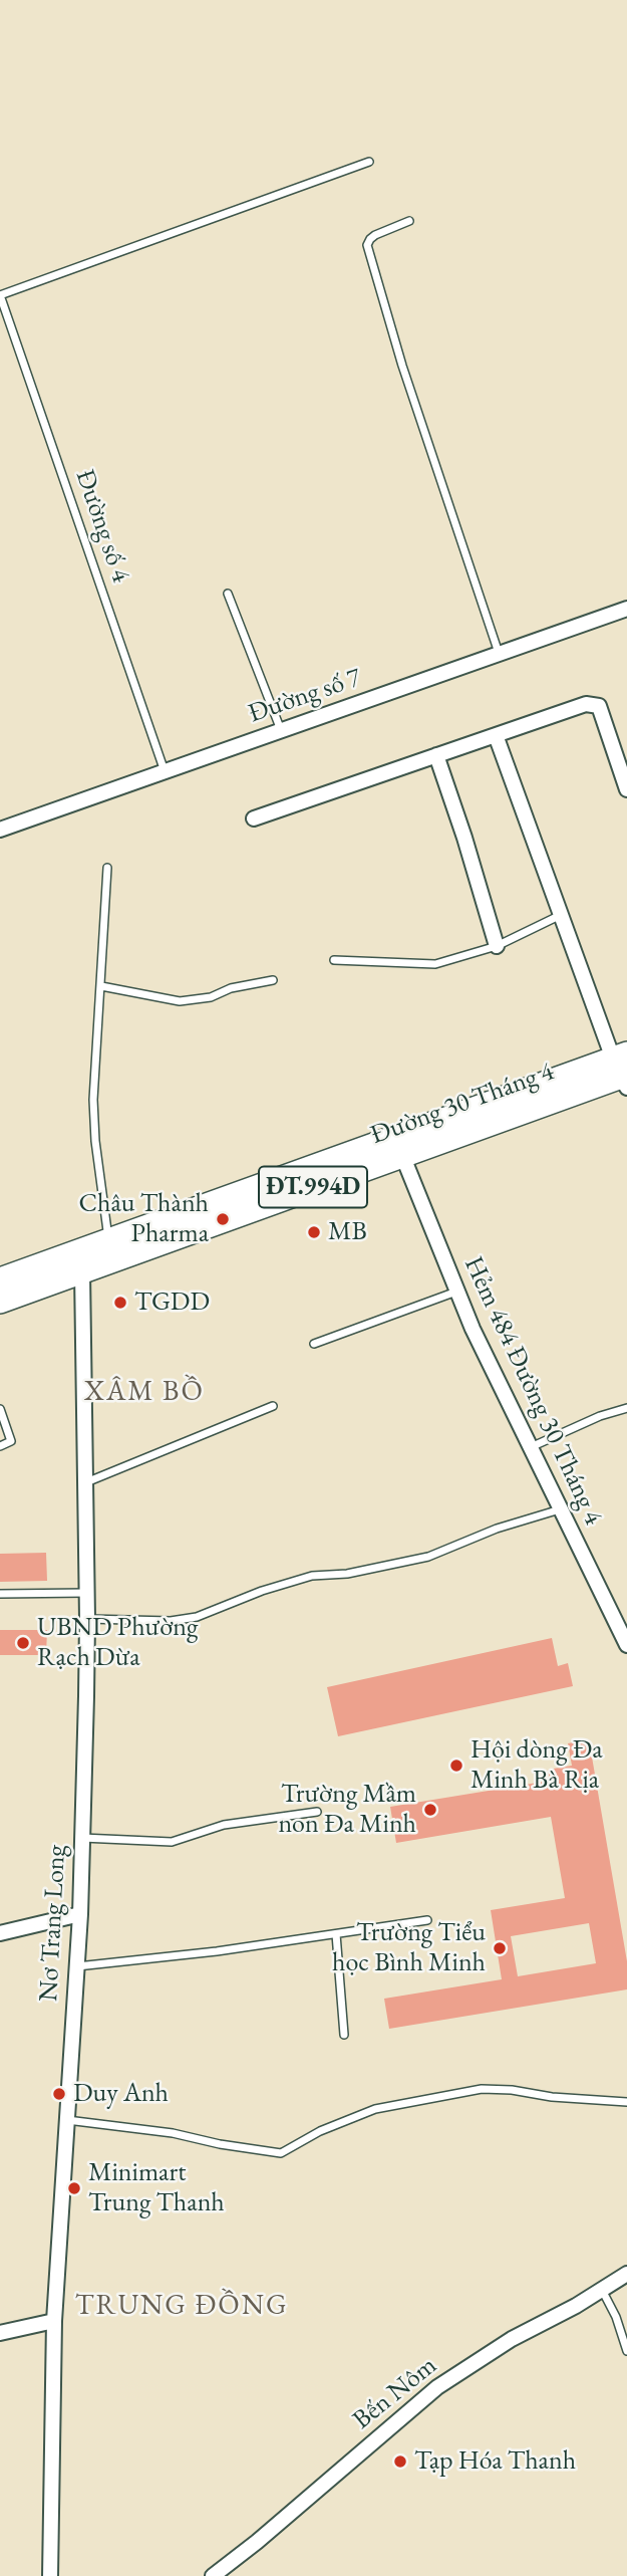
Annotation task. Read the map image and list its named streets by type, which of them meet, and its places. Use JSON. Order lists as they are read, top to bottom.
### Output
{
  "streets": {
    "main road": ["Đường 30 Tháng 4", "ĐT.994D"],
    "street": [
      "Đường số 7",
      "Hẻm 484 Đường 30 Tháng 4",
      "Nơ Trang Long",
      "Bến Nôm"
    ],
    "lane": ["Đường số 4"]
  },
  "crossings": [
    ["Đường số 4", "Đường số 7"],
    ["Đường 30 Tháng 4", "Hẻm 484 Đường 30 Tháng 4"],
    ["Đường 30 Tháng 4", "Nơ Trang Long"]
  ],
  "districts": ["XÂM BỒ", "TRUNG ĐỒNG"],
  "places": [
    "Châu Thành Pharma",
    "MB",
    "TGDD",
    "UBND Phường Rạch Dừa",
    "Hội dòng Đa Minh Bà Rịa",
    "Trường Mầm non Đa Minh",
    "Trường Tiểu học Bình Minh",
    "Duy Anh",
    "Minimart Trung Thanh",
    "Tạp Hóa Thanh"
  ]
}
